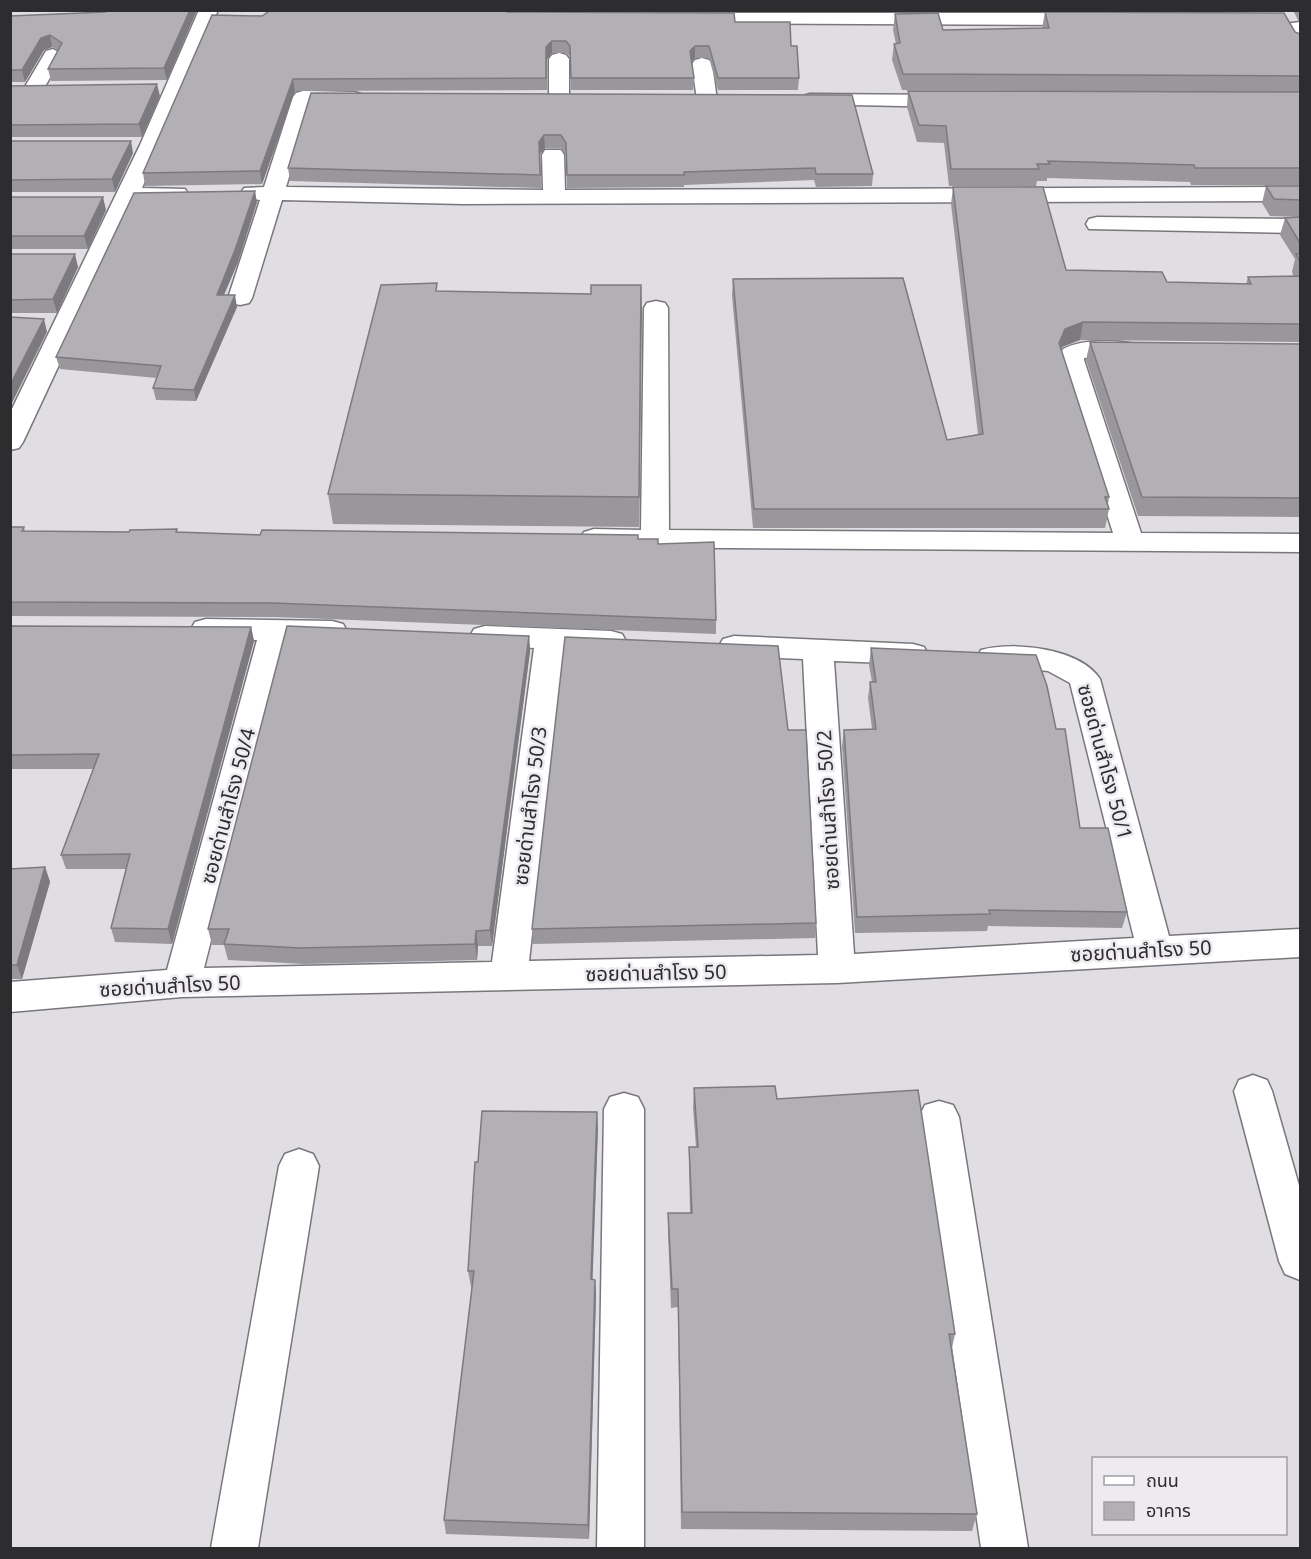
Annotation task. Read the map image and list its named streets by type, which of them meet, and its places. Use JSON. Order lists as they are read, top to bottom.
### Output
{
  "streets": {
    "street": [
      "ซอยด่านสำโรง 50/1",
      "ซอยด่านสำโรง 50/4",
      "ซอยด่านสำโรง 50/3",
      "ซอยด่านสำโรง 50/2",
      "ซอยด่านสำโรง 50"
    ]
  },
  "crossings": [
    ["ซอยด่านสำโรง 50/1", "ซอยด่านสำโรง 50/2"],
    ["ซอยด่านสำโรง 50/1", "ซอยด่านสำโรง 50"],
    ["ซอยด่านสำโรง 50/4", "ซอยด่านสำโรง 50"],
    ["ซอยด่านสำโรง 50/3", "ซอยด่านสำโรง 50"],
    ["ซอยด่านสำโรง 50/2", "ซอยด่านสำโรง 50"]
  ],
  "legend": ["ถนน", "อาคาร"]
}
